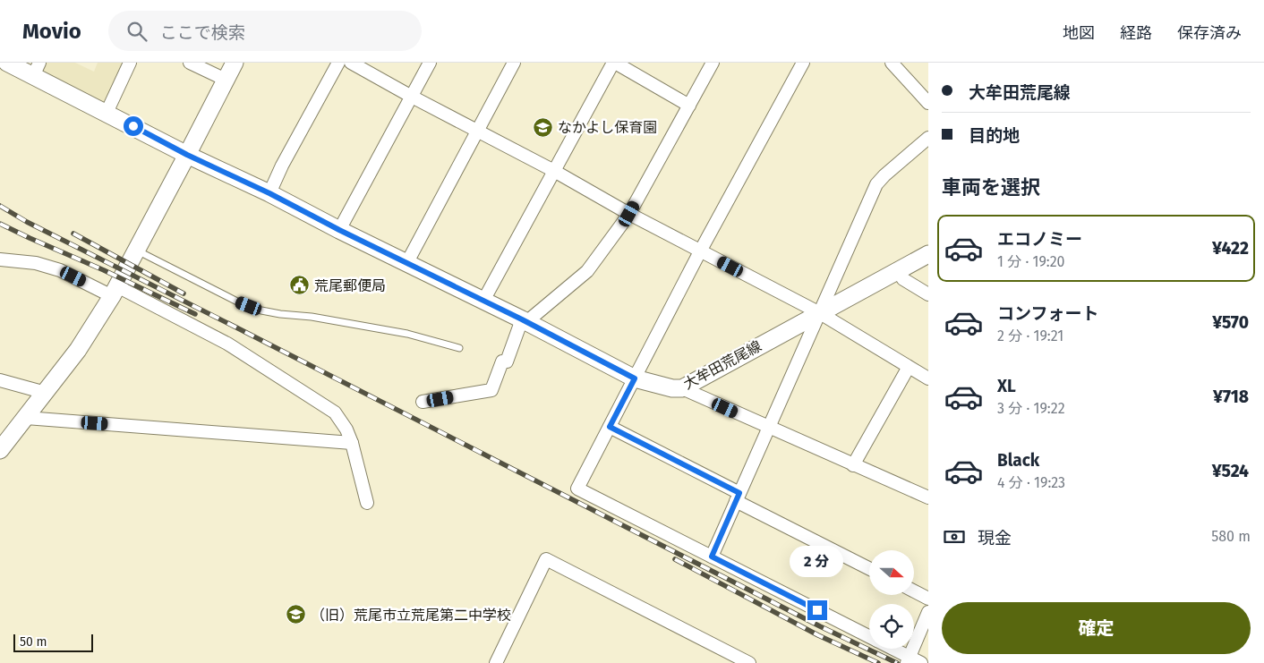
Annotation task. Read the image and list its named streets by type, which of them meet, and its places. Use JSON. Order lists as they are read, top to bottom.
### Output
{
  "streets": {
    "main road": ["大牟田荒尾線"]
  },
  "places": {
    "school or university": ["なかよし保育園", "（旧）荒尾市立荒尾第二中学校"],
    "public building": ["荒尾郵便局"]
  },
  "scale_bar": "50 m",
  "north": "right",
  "page": {
    "header": "Movio",
    "search": "ここで検索",
    "nav": ["地図", "経路", "保存済み"],
    "banner": ["大牟田荒尾線", "目的地"],
    "heading": "車両を選択",
    "list": [
      {
        "name": "エコノミー",
        "note": "1 分 · 19:20",
        "value": "¥422"
      },
      {
        "name": "コンフォート",
        "note": "2 分 · 19:21",
        "value": "¥570"
      },
      {
        "name": "XL",
        "note": "3 分 · 19:22",
        "value": "¥718"
      },
      {
        "name": "Black",
        "note": "4 分 · 19:23",
        "value": "¥524"
      }
    ],
    "pay": ["現金", "580 m"],
    "bubble": "2 分",
    "buttons": "確定",
    "scale": "50 m"
  }
}
